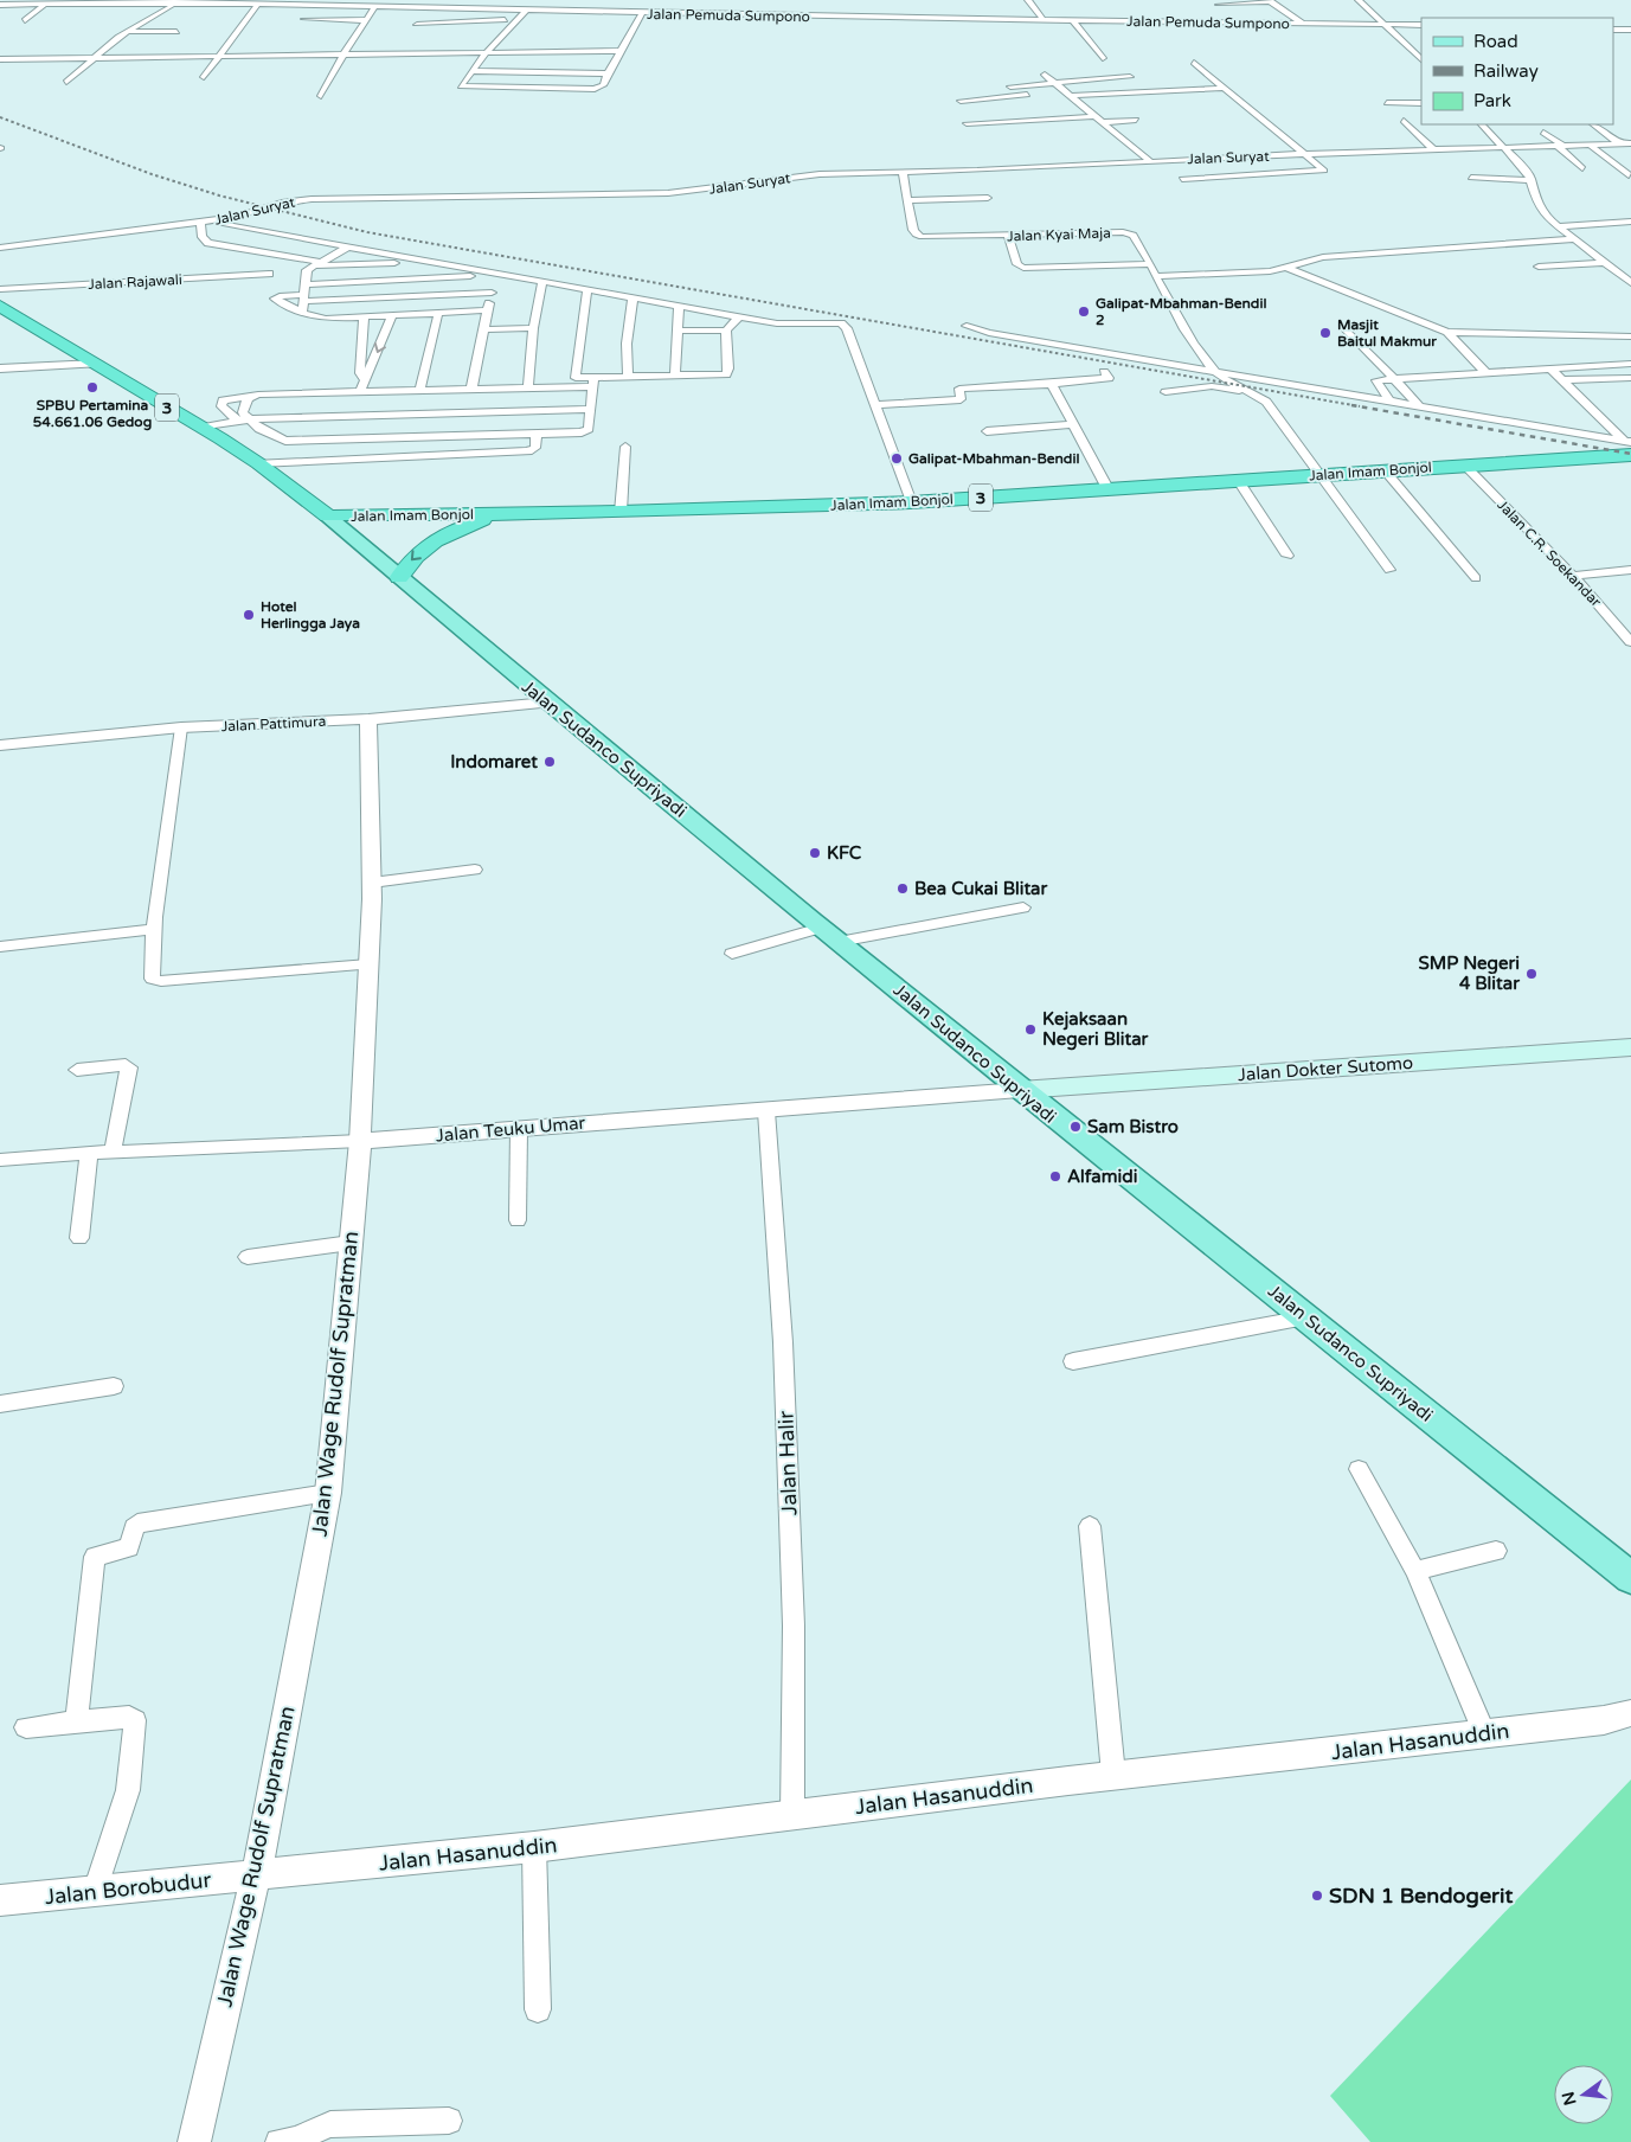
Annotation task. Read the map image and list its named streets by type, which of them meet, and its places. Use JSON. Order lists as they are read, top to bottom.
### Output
{
  "streets": {
    "highway": ["3", "Jalan Imam Bonjol"],
    "main road": ["Jalan Sudanco Supriyadi", "Jalan Dokter Sutomo"],
    "street": [
      "Jalan Pemuda Sumpono",
      "Jalan Suryat",
      "Jalan Kyai Maja",
      "Jalan Rajawali",
      "Jalan C.R. Soekandar",
      "Jalan Pattimura",
      "Jalan Teuku Umar",
      "Jalan Wage Rudolf Supratman",
      "Jalan Halir",
      "Jalan Hasanuddin",
      "Jalan Borobudur"
    ]
  },
  "crossings": [
    ["Jalan Suryat", "Jalan Kyai Maja"],
    ["Jalan Kyai Maja", "Jalan Imam Bonjol"],
    ["3", "Jalan Imam Bonjol"],
    ["3", "Jalan Sudanco Supriyadi"],
    ["Jalan Imam Bonjol", "Jalan C.R. Soekandar"],
    ["Jalan Imam Bonjol", "Jalan Sudanco Supriyadi"],
    ["Jalan Pattimura", "Jalan Sudanco Supriyadi"],
    ["Jalan Pattimura", "Jalan Wage Rudolf Supratman"],
    ["Jalan Sudanco Supriyadi", "Jalan Dokter Sutomo"],
    ["Jalan Sudanco Supriyadi", "Jalan Teuku Umar"],
    ["Jalan Dokter Sutomo", "Jalan Teuku Umar"],
    ["Jalan Teuku Umar", "Jalan Wage Rudolf Supratman"],
    ["Jalan Teuku Umar", "Jalan Halir"],
    ["Jalan Wage Rudolf Supratman", "Jalan Hasanuddin"],
    ["Jalan Wage Rudolf Supratman", "Jalan Borobudur"],
    ["Jalan Halir", "Jalan Hasanuddin"],
    ["Jalan Hasanuddin", "Jalan Borobudur"]
  ],
  "places": [
    "Galipat-Mbahman-Bendil 2",
    "Masjit Baitul Makmur",
    "SPBU Pertamina 54.661.06 Gedog",
    "Galipat-Mbahman-Bendil",
    "Hotel Herlingga Jaya",
    "Indomaret",
    "KFC",
    "Bea Cukai Blitar",
    "SMP Negeri 4 Blitar",
    "Kejaksaan Negeri Blitar",
    "Sam Bistro",
    "Alfamidi",
    "SDN 1 Bendogerit"
  ],
  "legend": ["Road", "Railway", "Park"],
  "north": "left"
}
